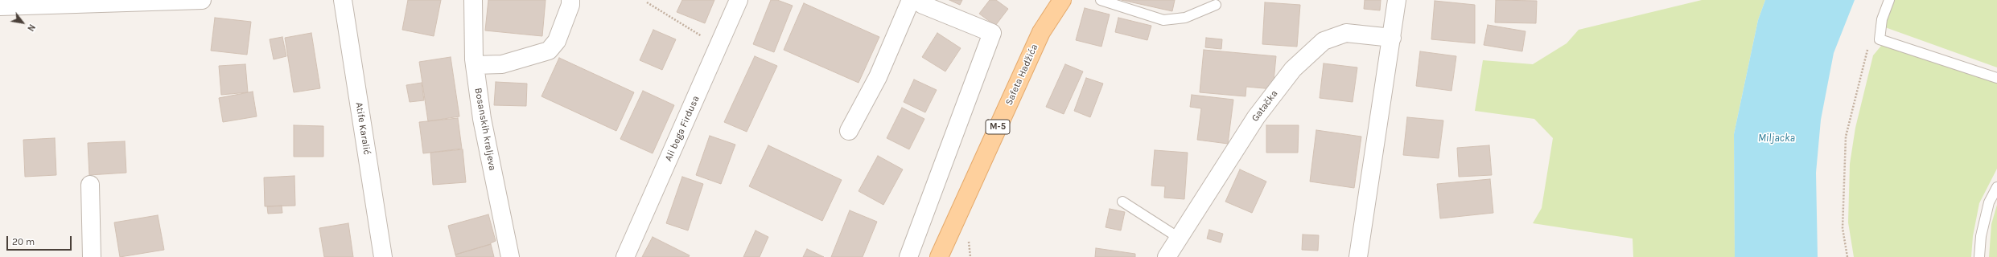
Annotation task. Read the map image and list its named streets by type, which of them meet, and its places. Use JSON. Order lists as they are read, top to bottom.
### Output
{
  "streets": {
    "main road": ["Safeta Hadžića", "M-5"],
    "street": [
      "Gatačka",
      "Atife Karalić",
      "Ali bega Firdusa",
      "Bosanskih kraljeva"
    ]
  },
  "water": ["Miljacka"],
  "scale_bar": "20 m",
  "north": "bottom right"
}
